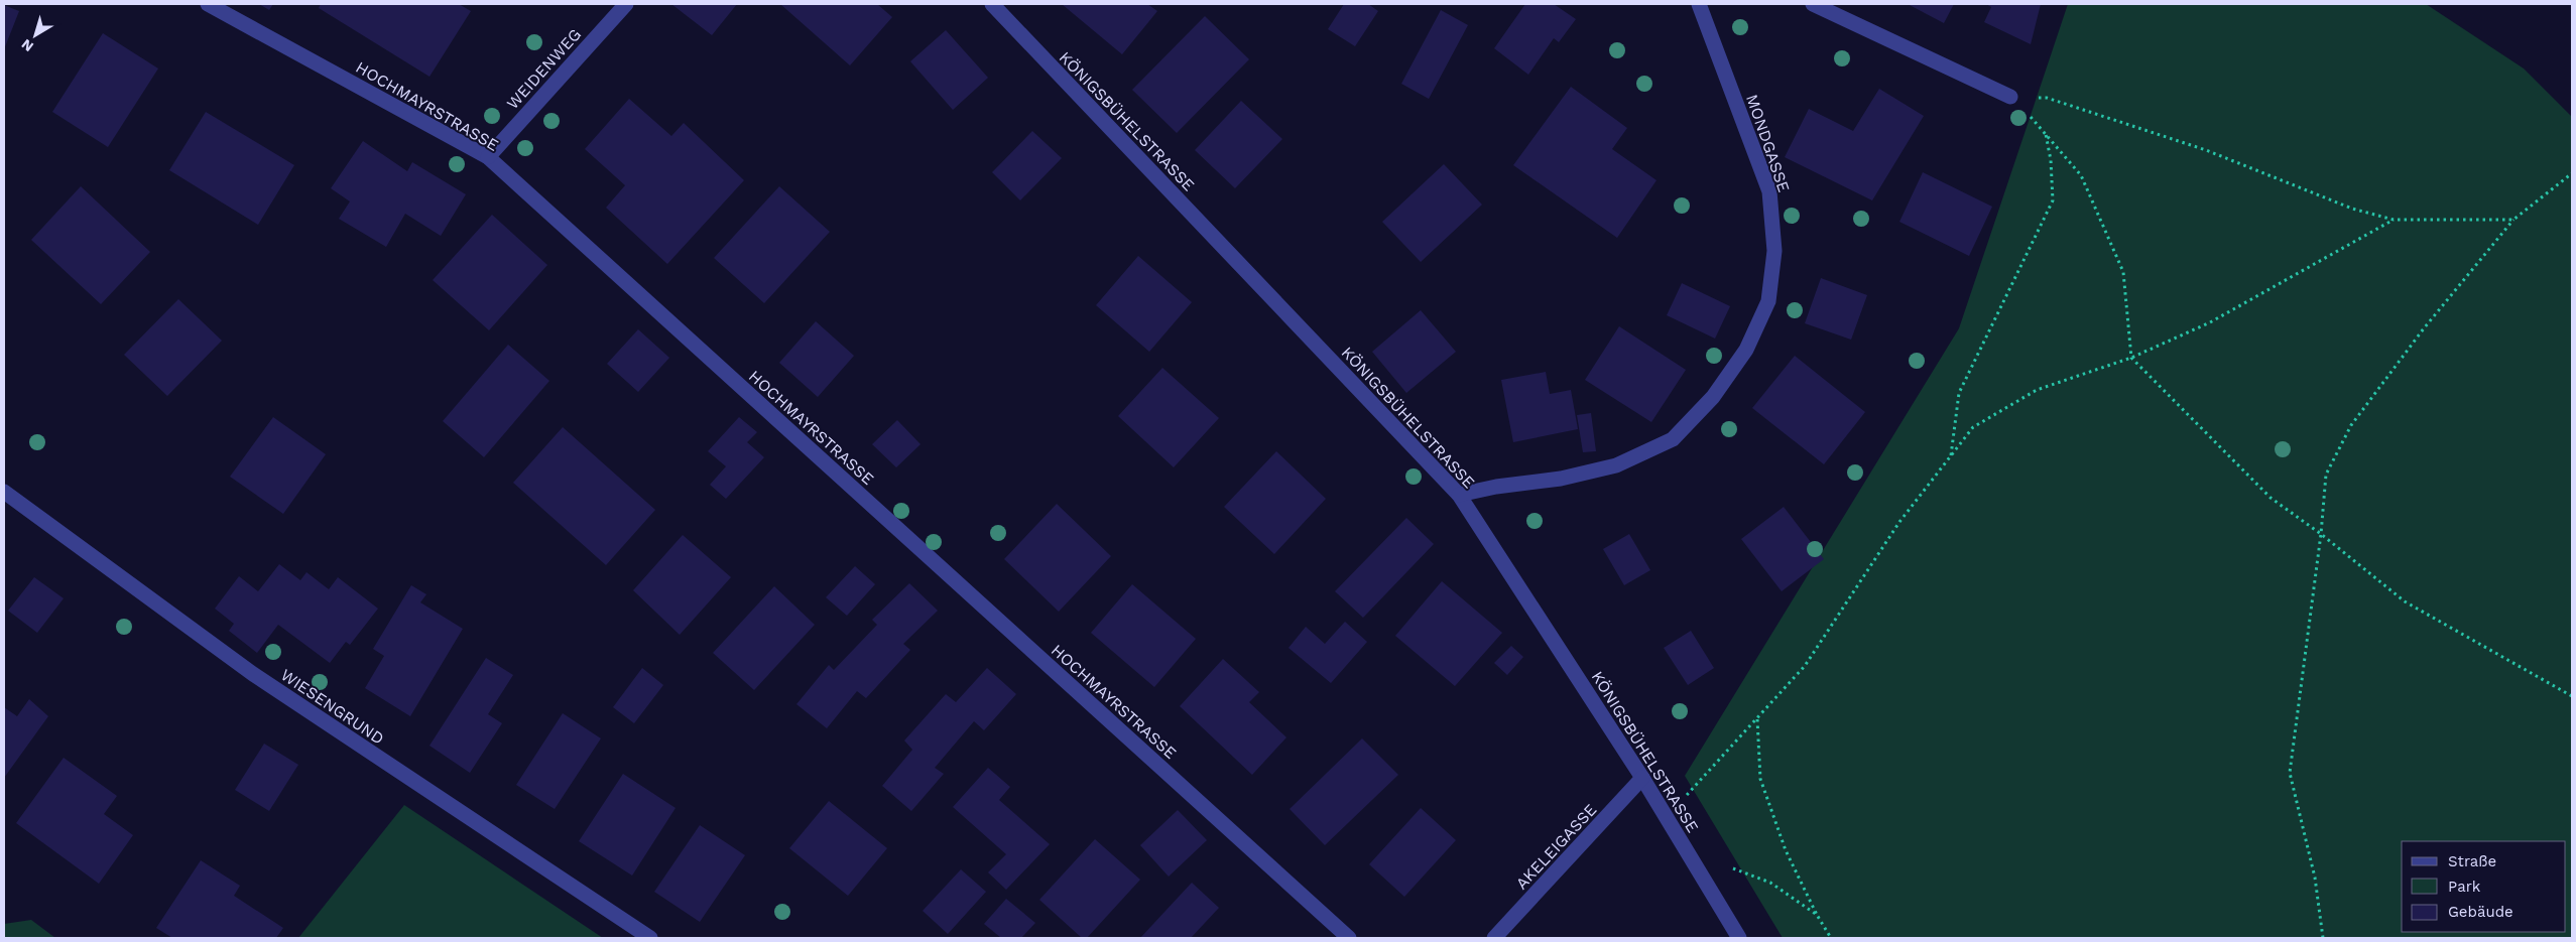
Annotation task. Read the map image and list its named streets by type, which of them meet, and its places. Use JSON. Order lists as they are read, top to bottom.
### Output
{
  "streets": {
    "street": [
      "WEIDENWEG",
      "HOCHMAYRSTRASSE",
      "KÖNIGSBÜHELSTRASSE",
      "MONDGASSE",
      "WIESENGRUND",
      "AKELEIGASSE"
    ]
  },
  "crossings": [
    ["WEIDENWEG", "HOCHMAYRSTRASSE"],
    ["KÖNIGSBÜHELSTRASSE", "MONDGASSE"],
    ["KÖNIGSBÜHELSTRASSE", "AKELEIGASSE"]
  ],
  "legend": ["Straße", "Park", "Gebäude"],
  "north": "bottom left"
}
